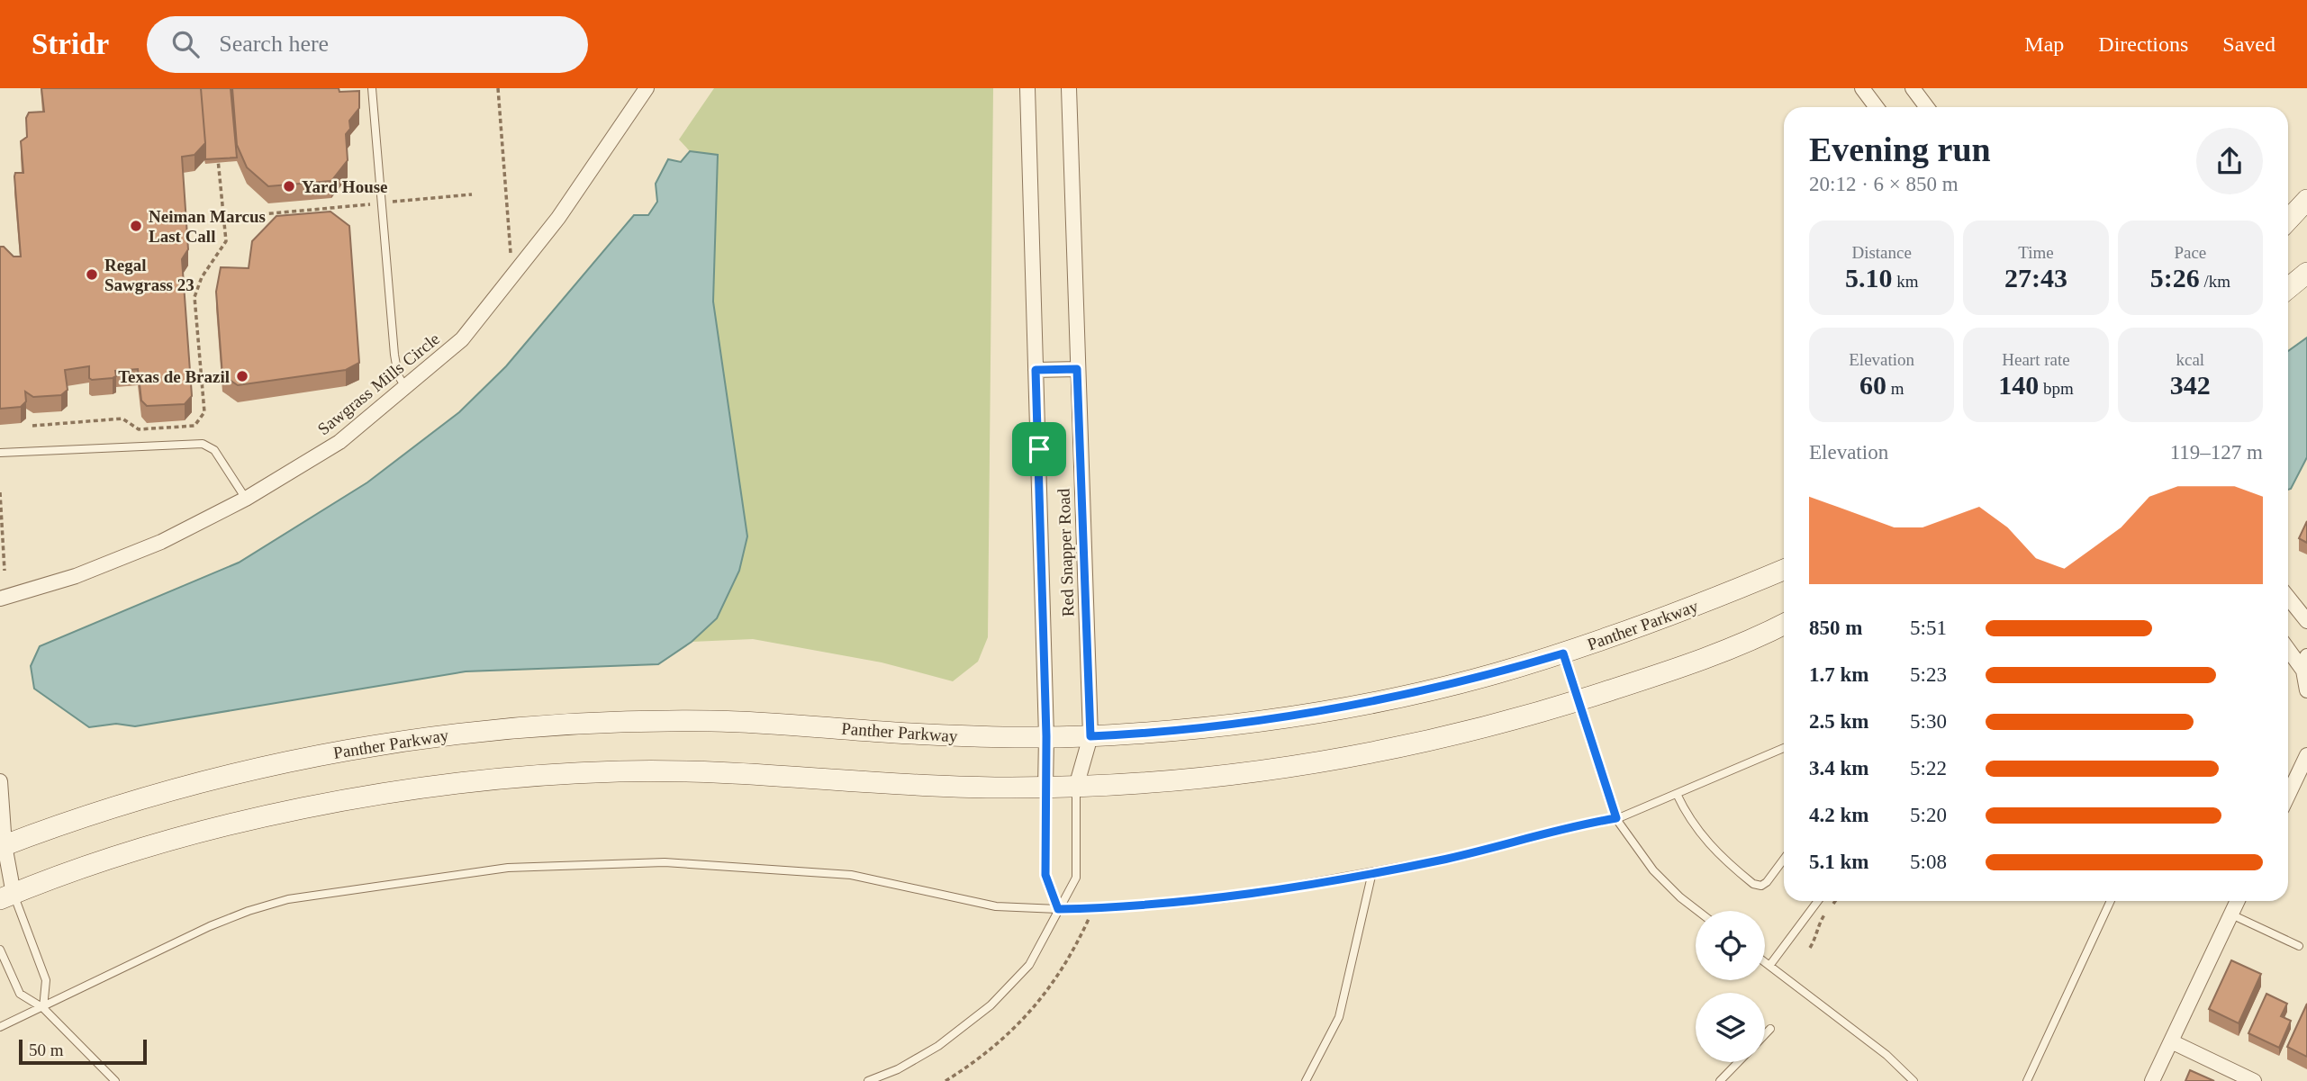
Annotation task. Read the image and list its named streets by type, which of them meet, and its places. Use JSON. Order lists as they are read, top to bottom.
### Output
{
  "streets": {
    "main road": ["Panther Parkway"],
    "street": ["Sawgrass Mills Circle", "Red Snapper Road"]
  },
  "crossings": [
    ["Red Snapper Road", "Panther Parkway"]
  ],
  "places": [
    "Yard House",
    "Neiman Marcus Last Call",
    "Regal Sawgrass 23",
    "Texas de Brazil"
  ],
  "scale_bar": "50 m",
  "page": {
    "header": "Stridr",
    "search": "Search here",
    "nav": ["Map", "Directions", "Saved"],
    "heading": ["Evening run", "20:12 · 6 × 850 m"],
    "stats": [
      ["Distance", "5.10 km"],
      ["Time", "27:43"],
      ["Pace", "5:26 /km"],
      ["Elevation", "60 m"],
      ["Heart rate", "140 bpm"],
      ["kcal", "342"]
    ],
    "chart": ["Elevation", "119–127 m"],
    "list": [
      {
        "name": "850 m",
        "note": "5:51"
      },
      {
        "name": "1.7 km",
        "note": "5:23"
      },
      {
        "name": "2.5 km",
        "note": "5:30"
      },
      {
        "name": "3.4 km",
        "note": "5:22"
      },
      {
        "name": "4.2 km",
        "note": "5:20"
      },
      {
        "name": "5.1 km",
        "note": "5:08"
      }
    ],
    "scale": "50 m"
  }
}
